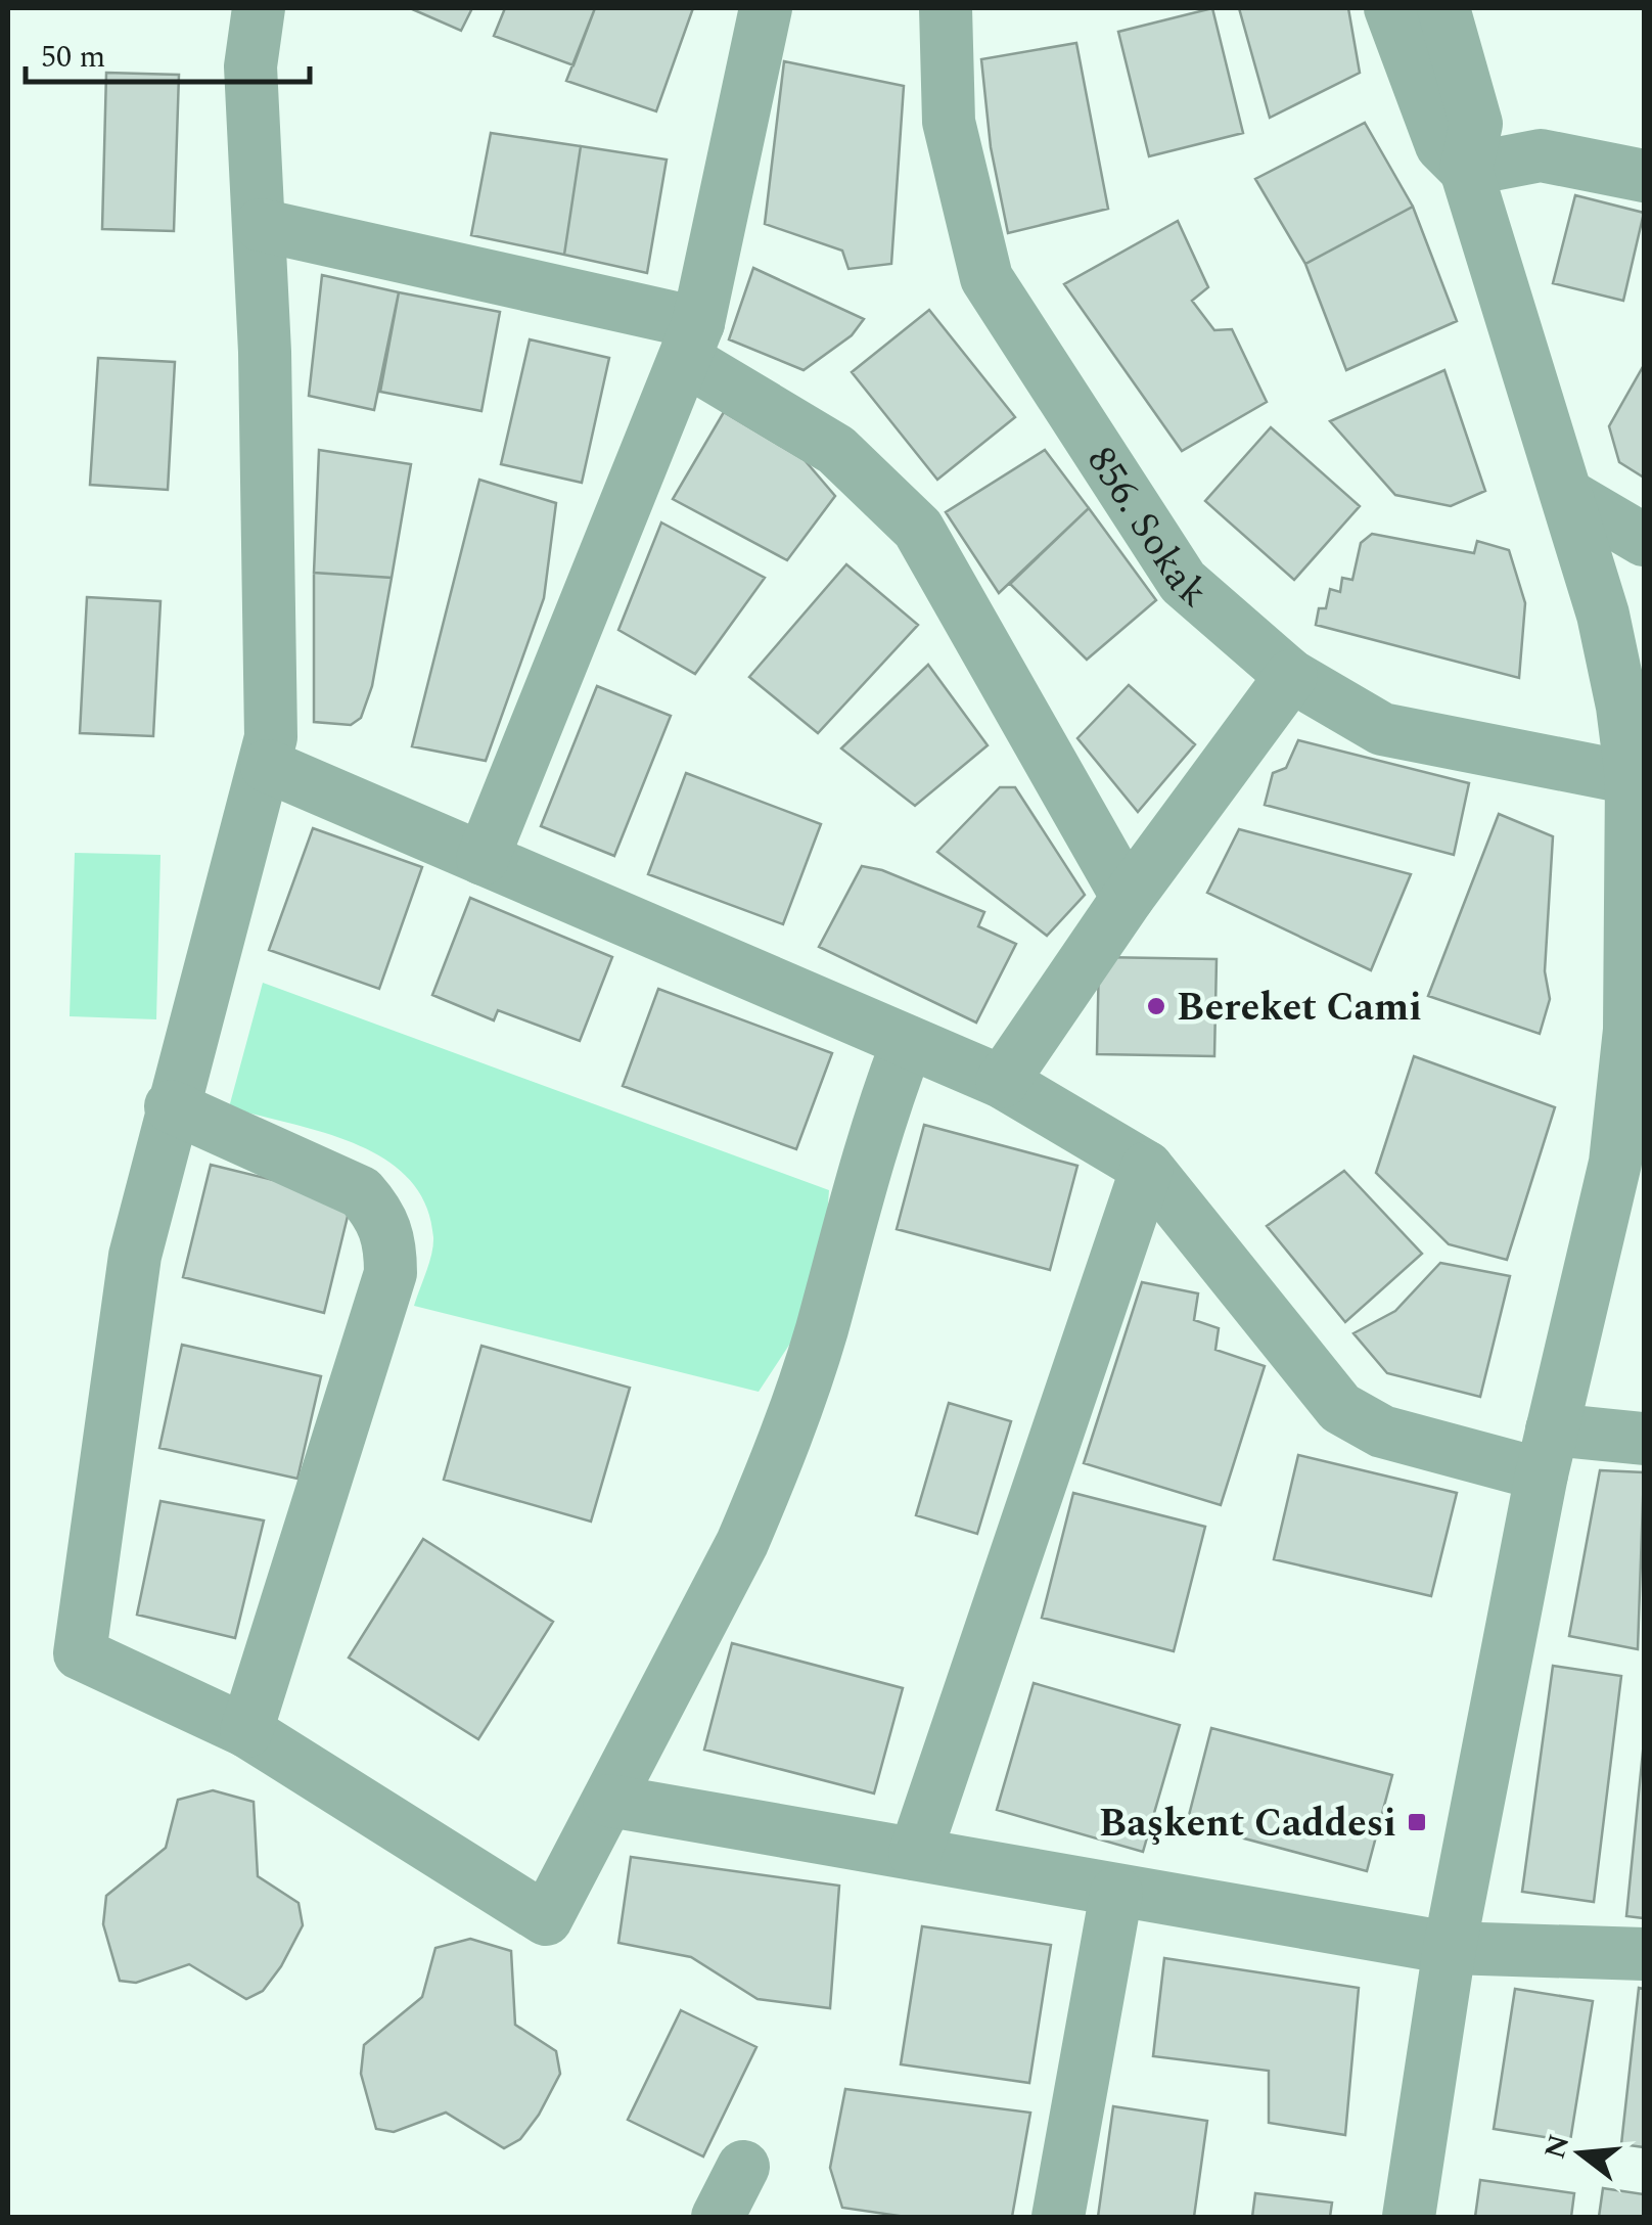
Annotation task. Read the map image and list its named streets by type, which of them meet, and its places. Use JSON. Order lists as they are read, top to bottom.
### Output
{
  "streets": {
    "street": ["856. Sokak"]
  },
  "places": {
    "other": ["Bereket Cami"],
    "transit": ["Başkent Caddesi"]
  },
  "scale_bar": "50 m",
  "north": "left"
}
